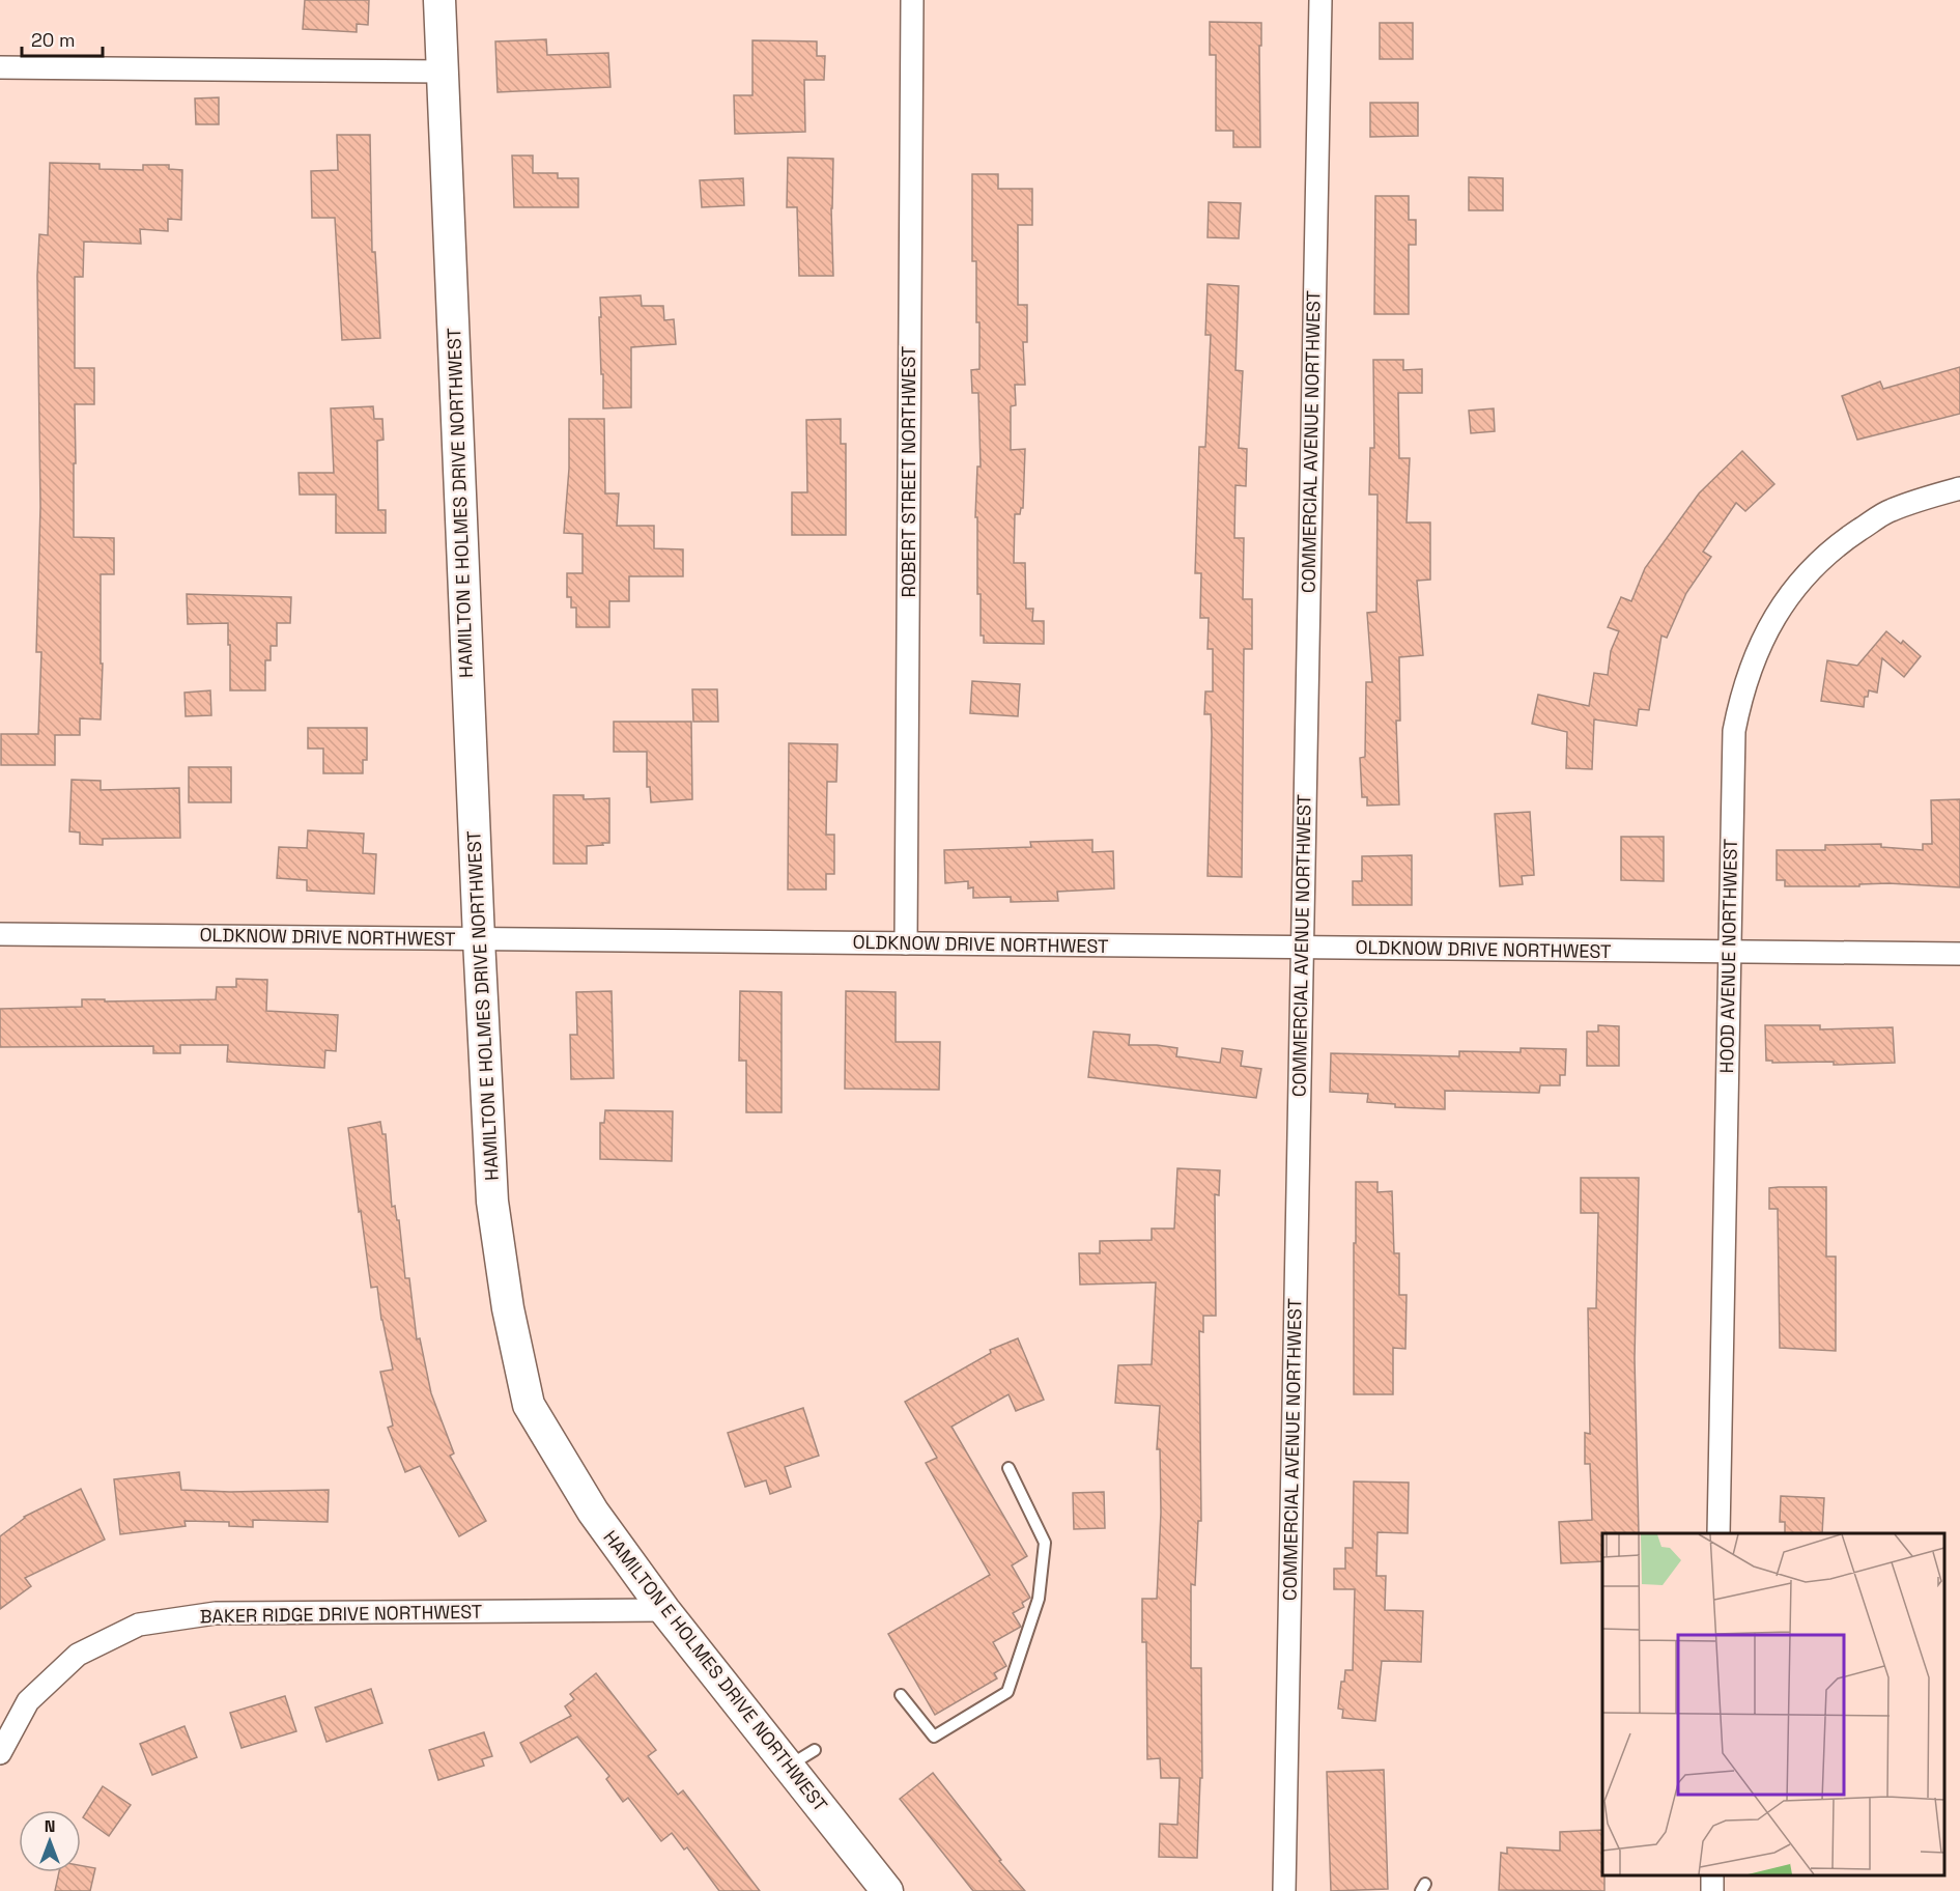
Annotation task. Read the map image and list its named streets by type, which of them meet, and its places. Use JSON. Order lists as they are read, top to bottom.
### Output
{
  "streets": {
    "main road": ["HAMILTON E HOLMES DRIVE NORTHWEST"],
    "street": [
      "COMMERCIAL AVENUE NORTHWEST",
      "ROBERT STREET NORTHWEST",
      "OLDKNOW DRIVE NORTHWEST",
      "HOOD AVENUE NORTHWEST",
      "BAKER RIDGE DRIVE NORTHWEST"
    ]
  },
  "crossings": [
    ["COMMERCIAL AVENUE NORTHWEST", "OLDKNOW DRIVE NORTHWEST"],
    ["ROBERT STREET NORTHWEST", "OLDKNOW DRIVE NORTHWEST"],
    ["HAMILTON E HOLMES DRIVE NORTHWEST", "OLDKNOW DRIVE NORTHWEST"],
    ["HAMILTON E HOLMES DRIVE NORTHWEST", "BAKER RIDGE DRIVE NORTHWEST"],
    ["OLDKNOW DRIVE NORTHWEST", "HOOD AVENUE NORTHWEST"]
  ],
  "scale_bar": "20 m",
  "north": "top"
}
